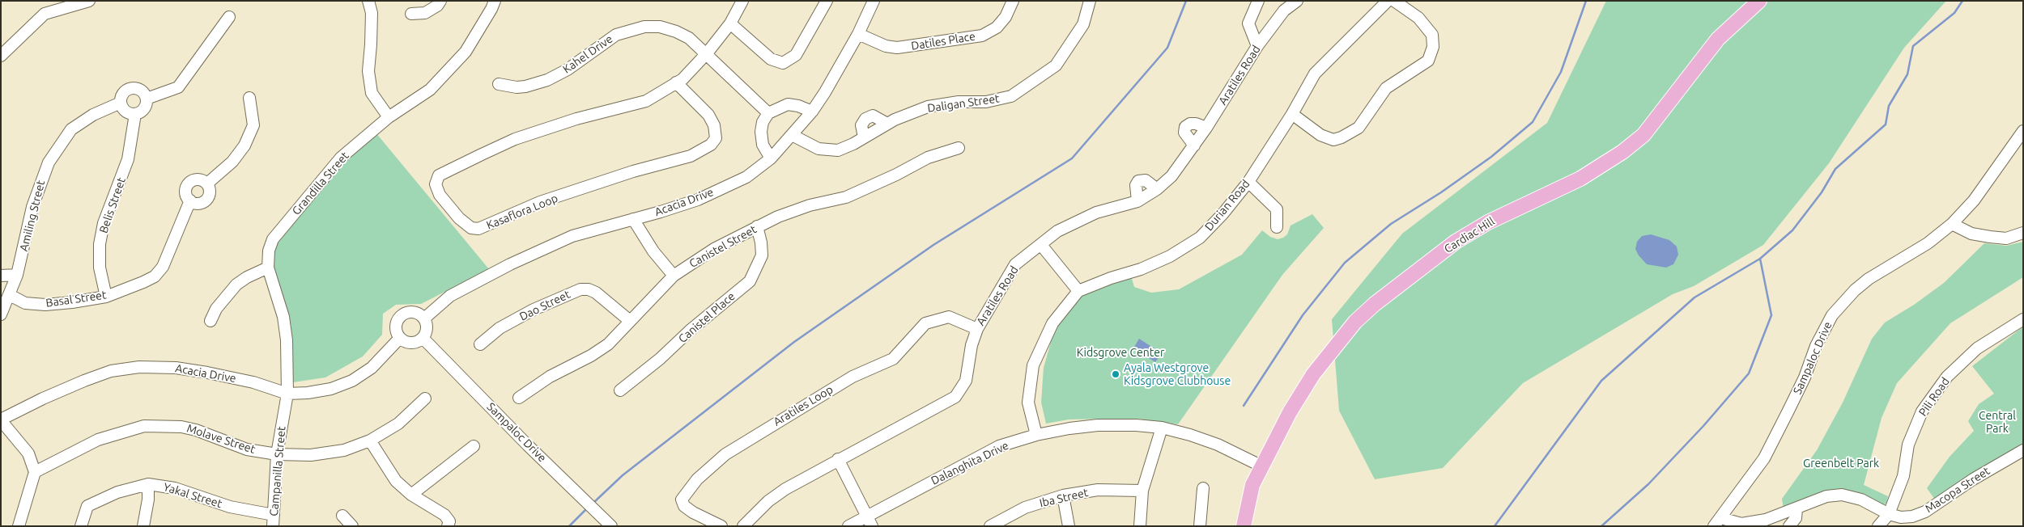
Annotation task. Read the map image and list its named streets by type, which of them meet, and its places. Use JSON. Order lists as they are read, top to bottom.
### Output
{
  "streets": {
    "main road": ["Cardiac Hill"],
    "street": [
      "Datiles Place",
      "Kahel Drive",
      "Aratiles Road",
      "Daligan Street",
      "Grandilla Street",
      "Acacia Drive",
      "Belis Street",
      "Durian Road",
      "Kasaflora Loop",
      "Amiling Street",
      "Canistel Street",
      "Basal Street",
      "Dao Street",
      "Canistel Place",
      "Sampaloc Drive",
      "Pili Road",
      "Aratiles Loop",
      "Molave Street",
      "Dalanghita Drive",
      "Campanilla Street",
      "Macopa Street",
      "Yakal Street",
      "Iba Street"
    ]
  },
  "crossings": [
    ["Datiles Place", "Acacia Drive"],
    ["Kahel Drive", "Kasaflora Loop"],
    ["Aratiles Road", "Aratiles Loop"],
    ["Daligan Street", "Acacia Drive"],
    ["Grandilla Street", "Acacia Drive"],
    ["Grandilla Street", "Campanilla Street"],
    ["Acacia Drive", "Sampaloc Drive"],
    ["Acacia Drive", "Campanilla Street"],
    ["Belis Street", "Amiling Street"],
    ["Belis Street", "Basal Street"],
    ["Durian Road", "Dalanghita Drive"],
    ["Amiling Street", "Basal Street"],
    ["Cardiac Hill", "Dalanghita Drive"],
    ["Canistel Street", "Dao Street"],
    ["Canistel Street", "Canistel Place"],
    ["Pili Road", "Macopa Street"],
    ["Molave Street", "Campanilla Street"],
    ["Campanilla Street", "Yakal Street"]
  ],
  "parks": ["Kidsgrove Center", "Central Park", "Greenbelt Park"],
  "places": ["Ayala Westgrove Kidsgrove Clubhouse"]
}
